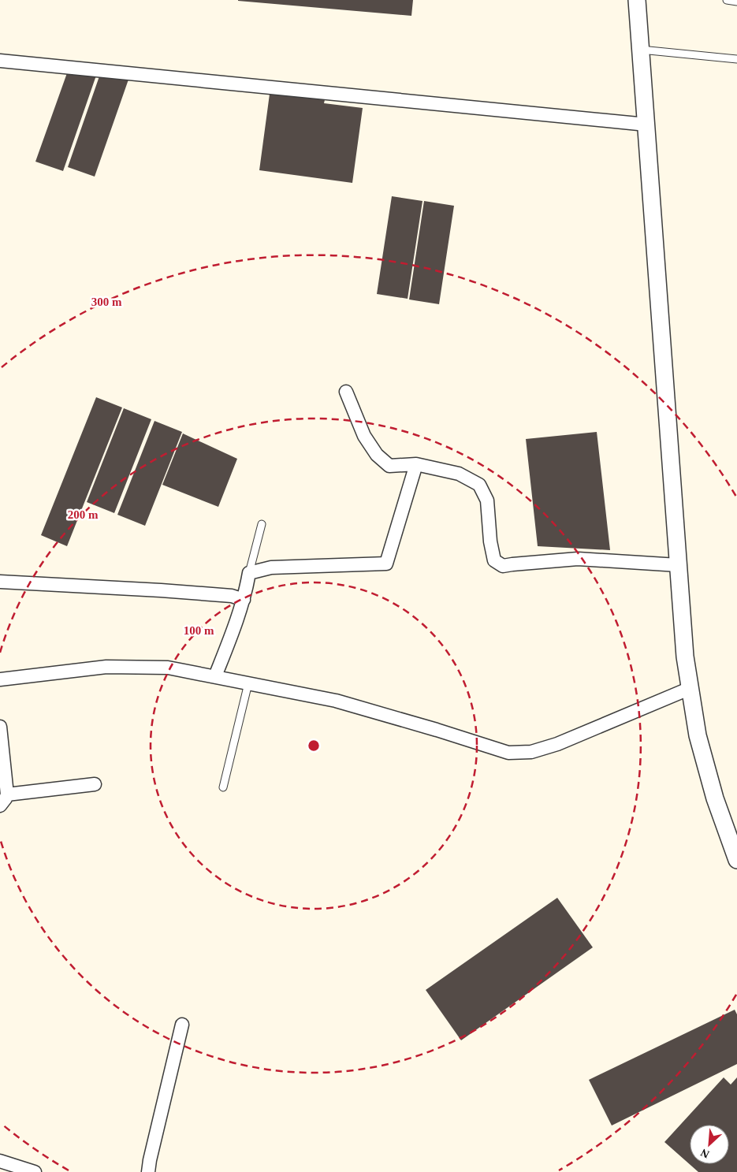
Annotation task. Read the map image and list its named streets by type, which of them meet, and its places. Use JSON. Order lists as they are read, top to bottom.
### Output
{
  "north": "bottom left",
  "rings": ["300 m", "200 m", "100 m"]
}
